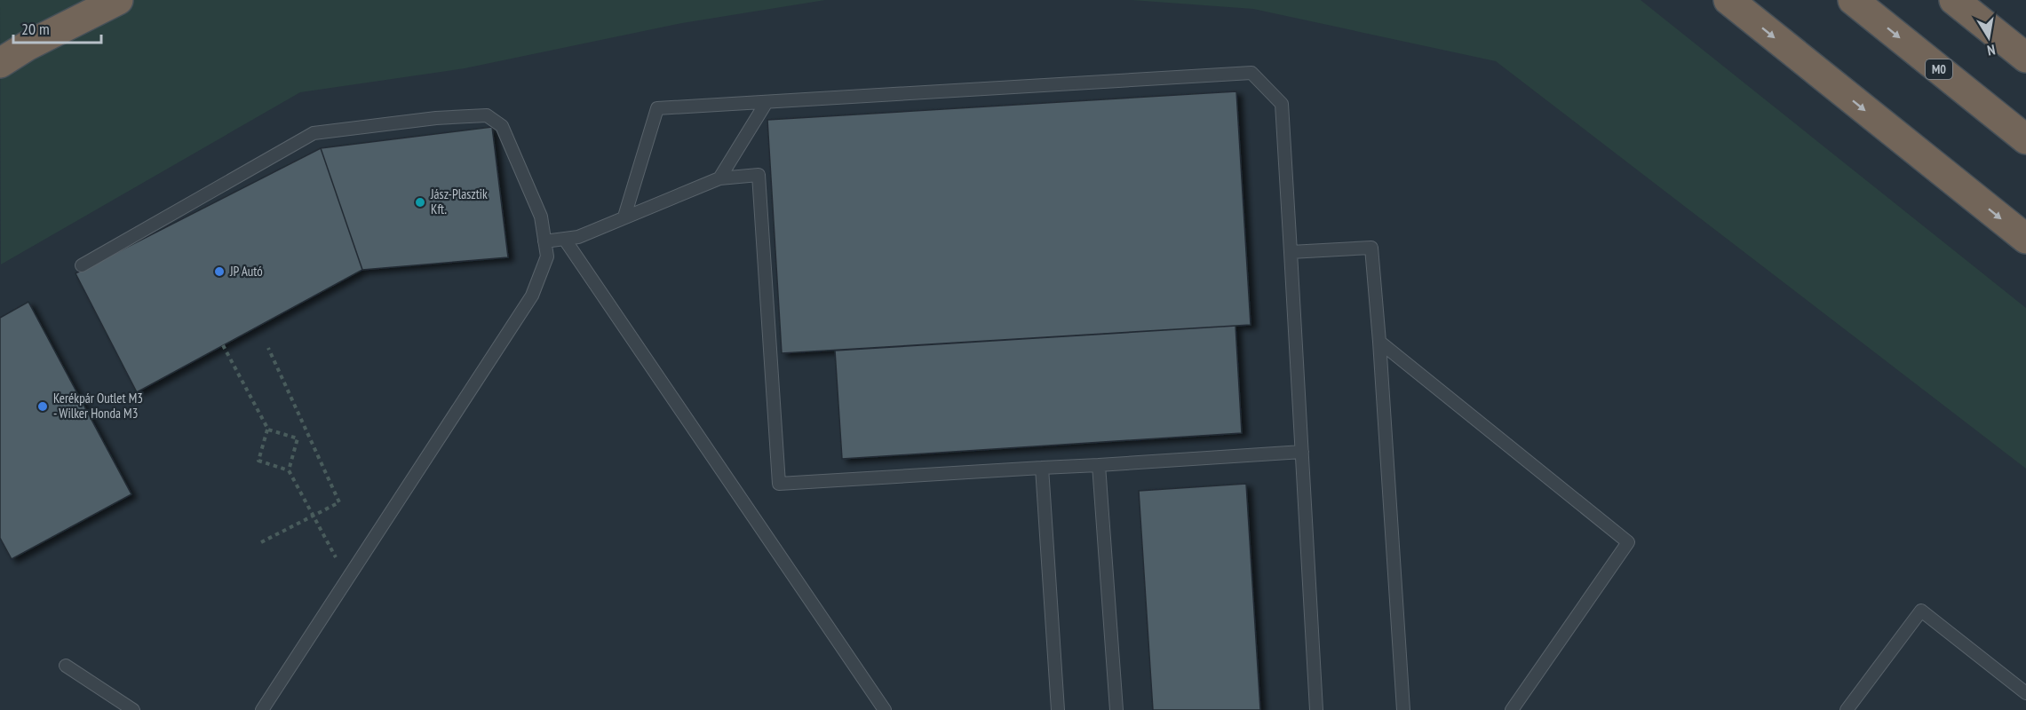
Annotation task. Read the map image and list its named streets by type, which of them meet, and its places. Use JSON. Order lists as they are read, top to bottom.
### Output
{
  "streets": {
    "highway": ["M0"]
  },
  "places": ["Jász-Plasztik Kft.", "JP Autó", "Kerékpár Outlet M3 - Wilker Honda M3"],
  "scale_bar": "20 m",
  "north": "bottom"
}
